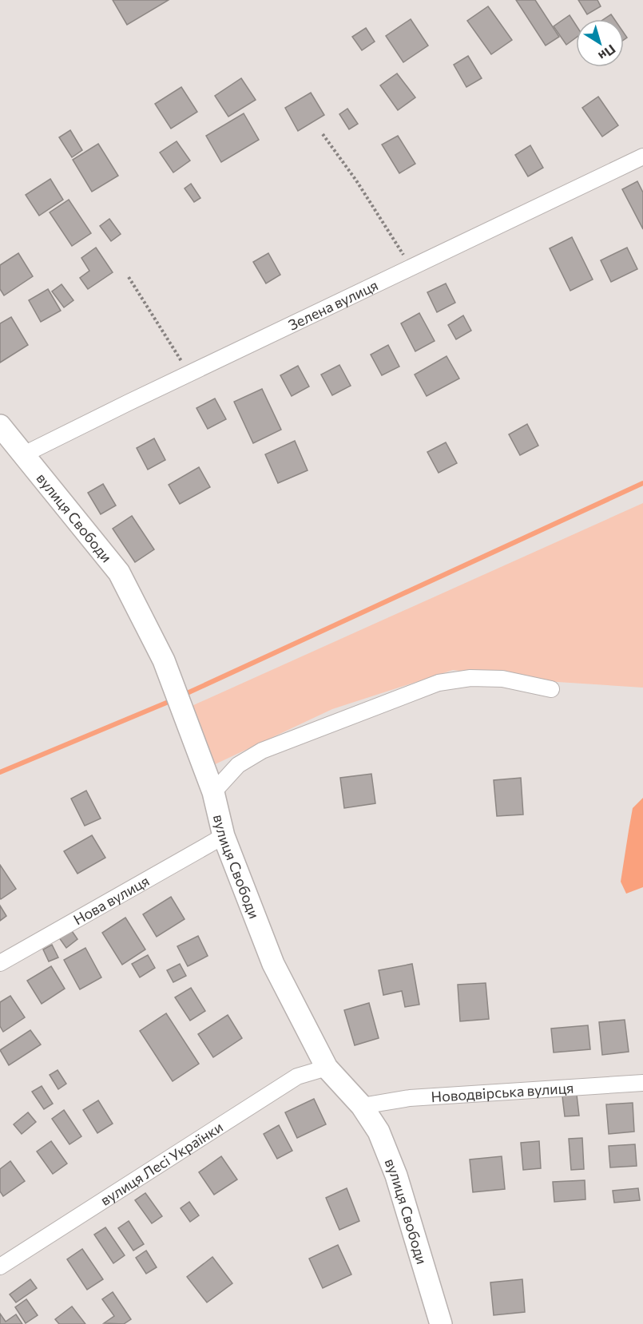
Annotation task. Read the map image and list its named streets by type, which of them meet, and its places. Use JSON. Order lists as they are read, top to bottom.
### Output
{
  "streets": {
    "main road": ["вулиця Свободи"],
    "street": [
      "Зелена вулиця",
      "Нова вулиця",
      "Новодвірська вулиця",
      "вулиця Лесі Українки"
    ]
  },
  "crossings": [
    ["Зелена вулиця", "вулиця Свободи"],
    ["вулиця Свободи", "Нова вулиця"],
    ["вулиця Свободи", "Новодвірська вулиця"],
    ["вулиця Свободи", "вулиця Лесі Українки"]
  ],
  "north": "bottom right"
}
